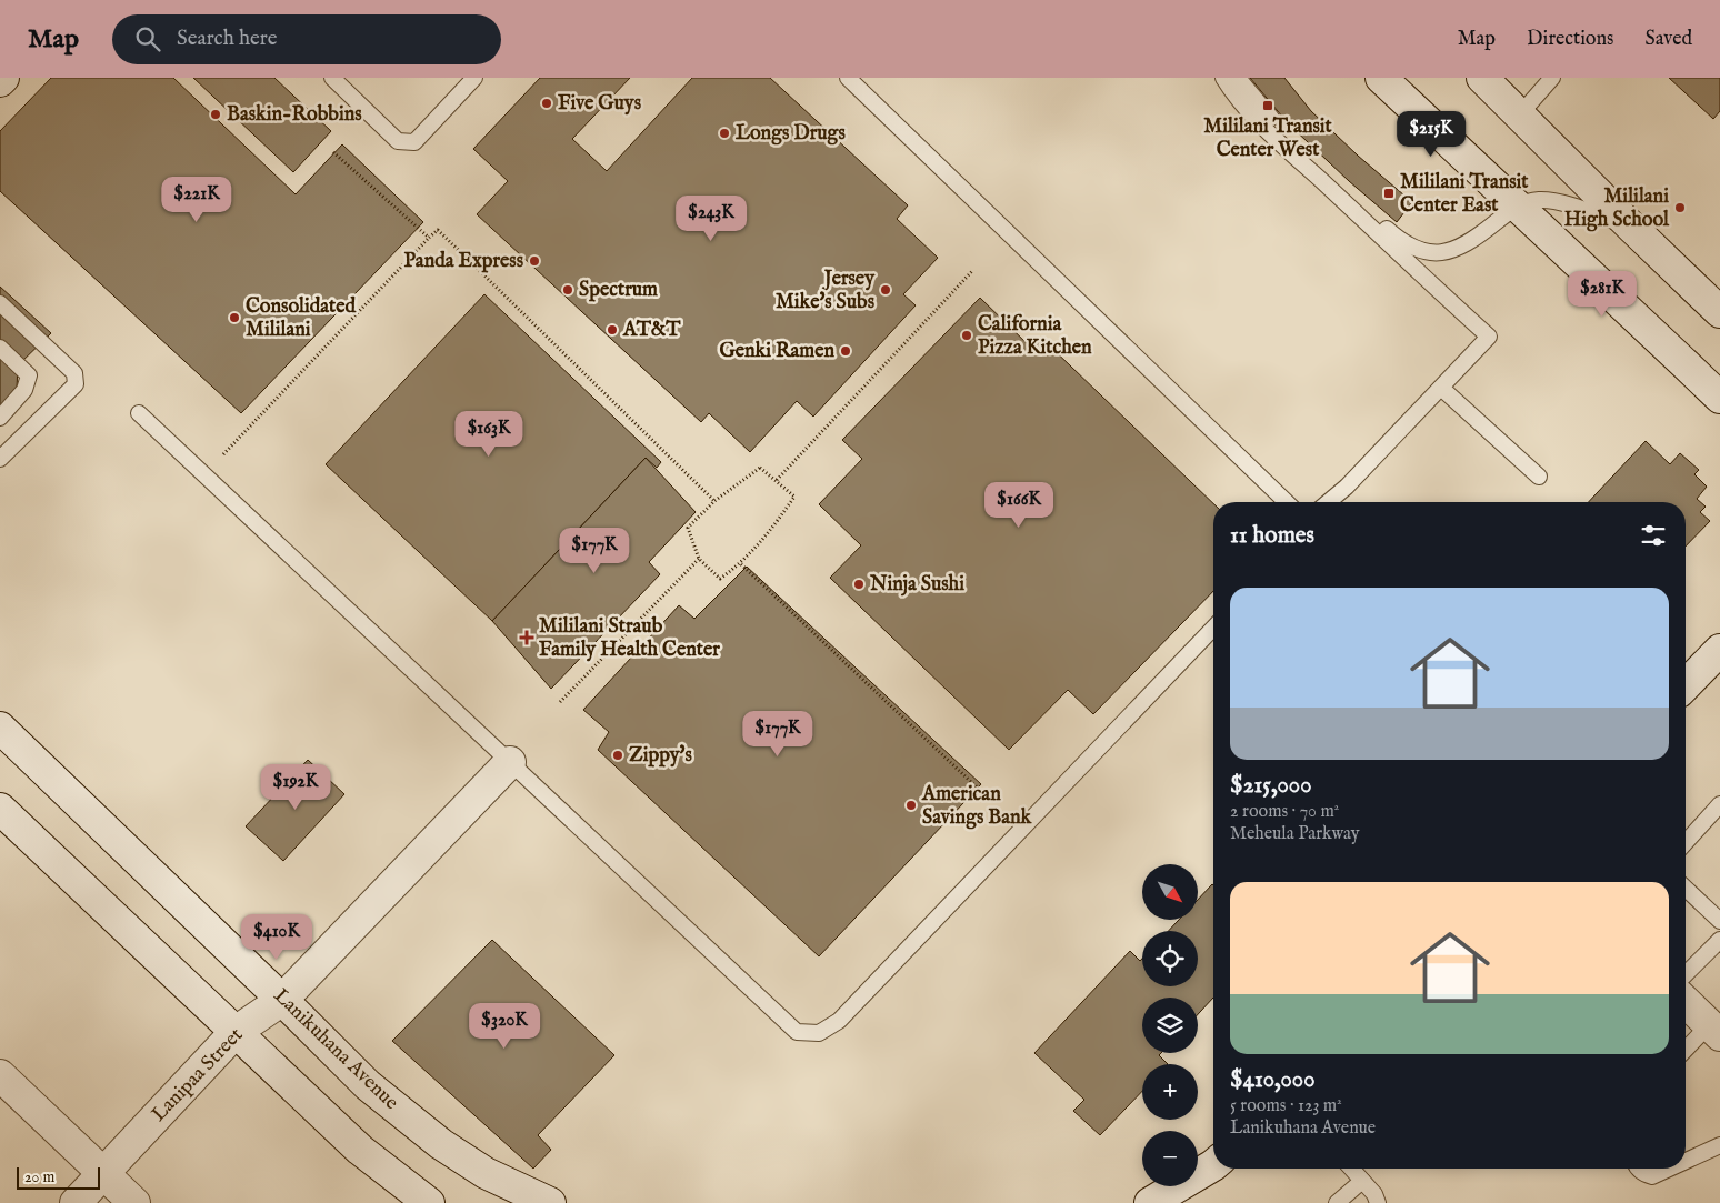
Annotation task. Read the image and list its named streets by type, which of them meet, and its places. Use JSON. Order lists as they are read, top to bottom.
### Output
{
  "streets": {
    "main road": ["Lanikuhana Avenue", "Lanipaa Street"]
  },
  "crossings": [
    ["Lanikuhana Avenue", "Lanipaa Street"]
  ],
  "places": {
    "other": [
      "Five Guys",
      "Baskin-Robbins",
      "Longs Drugs",
      "Mililani High School",
      "Panda Express",
      "Spectrum",
      "Jersey Mike's Subs",
      "Consolidated Mililani",
      "AT&T",
      "California Pizza Kitchen",
      "Genki Ramen",
      "Ninja Sushi",
      "Zippy's",
      "American Savings Bank"
    ],
    "transit": ["Mililani Transit Center West", "Mililani Transit Center East"],
    "health": ["Mililani Straub Family Health Center"]
  },
  "scale_bar": "20 m",
  "north": "bottom right",
  "page": {
    "header": "Map",
    "search": "Search here",
    "nav": ["Map", "Directions", "Saved"],
    "price": [
      "$215K",
      "$221K",
      "$243K",
      "$281K",
      "$163K",
      "$166K",
      "$177K",
      "$177K",
      "$192K",
      "$410K",
      "$320K"
    ],
    "heading": "11 homes",
    "list": [
      {
        "name": "$215,000",
        "note": "2 rooms · 70 m² · Meheula Parkway"
      },
      {
        "name": "$410,000",
        "note": "5 rooms · 123 m² · Lanikuhana Avenue"
      }
    ],
    "map_buttons": ["+", "−"],
    "scale": "20 m"
  }
}
